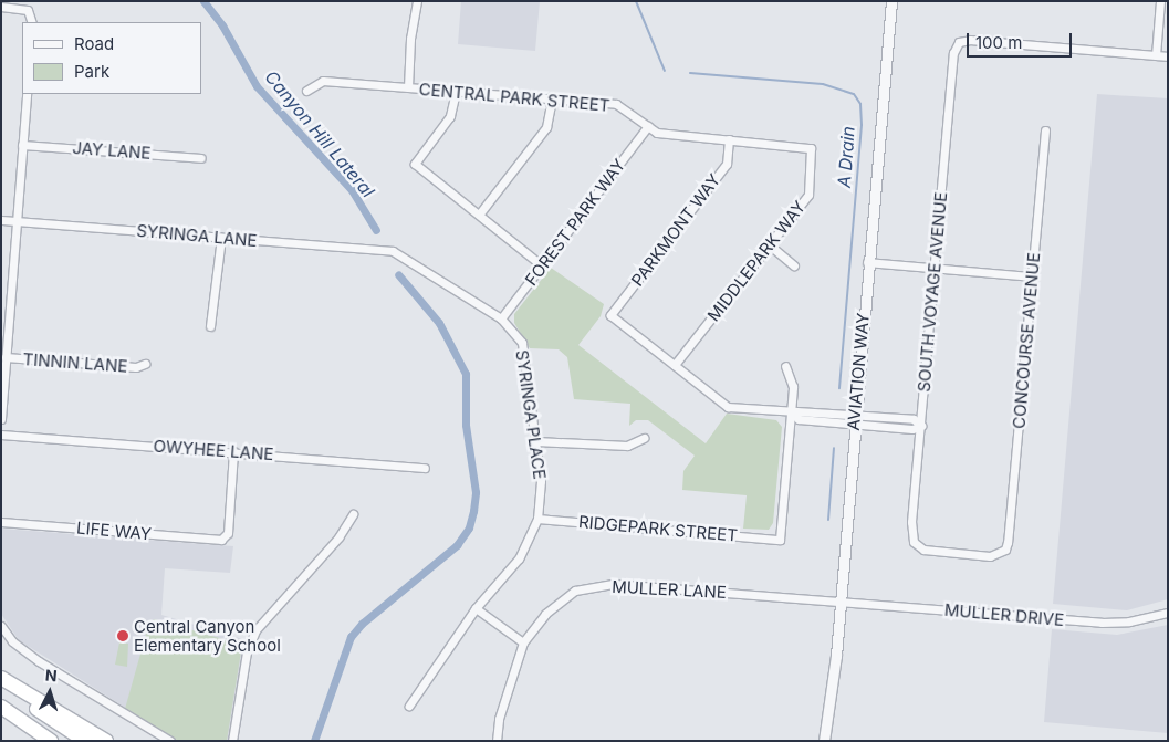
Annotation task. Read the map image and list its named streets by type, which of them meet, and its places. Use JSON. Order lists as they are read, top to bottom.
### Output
{
  "streets": {
    "street": [
      "CENTRAL PARK STREET",
      "JAY LANE",
      "FOREST PARK WAY",
      "PARKMONT WAY",
      "SYRINGA LANE",
      "MIDDLEPARK WAY",
      "SOUTH VOYAGE AVENUE",
      "CONCOURSE AVENUE",
      "TINNIN LANE",
      "AVIATION WAY",
      "SYRINGA PLACE",
      "OWYHEE LANE",
      "RIDGEPARK STREET",
      "LIFE WAY",
      "MULLER LANE",
      "MULLER DRIVE"
    ]
  },
  "crossings": [
    ["CENTRAL PARK STREET", "FOREST PARK WAY"],
    ["CENTRAL PARK STREET", "PARKMONT WAY"],
    ["CENTRAL PARK STREET", "MIDDLEPARK WAY"],
    ["FOREST PARK WAY", "SYRINGA PLACE"],
    ["PARKMONT WAY", "MIDDLEPARK WAY"],
    ["SYRINGA LANE", "SYRINGA PLACE"],
    ["SOUTH VOYAGE AVENUE", "CONCOURSE AVENUE"],
    ["AVIATION WAY", "MULLER LANE"],
    ["AVIATION WAY", "MULLER DRIVE"],
    ["SYRINGA PLACE", "RIDGEPARK STREET"],
    ["OWYHEE LANE", "LIFE WAY"],
    ["MULLER LANE", "MULLER DRIVE"]
  ],
  "water": ["Canyon Hill Lateral", "A Drain"],
  "places": ["Central Canyon Elementary School"],
  "legend": ["Road", "Park"],
  "scale_bar": "100 m",
  "north": "top"
}
